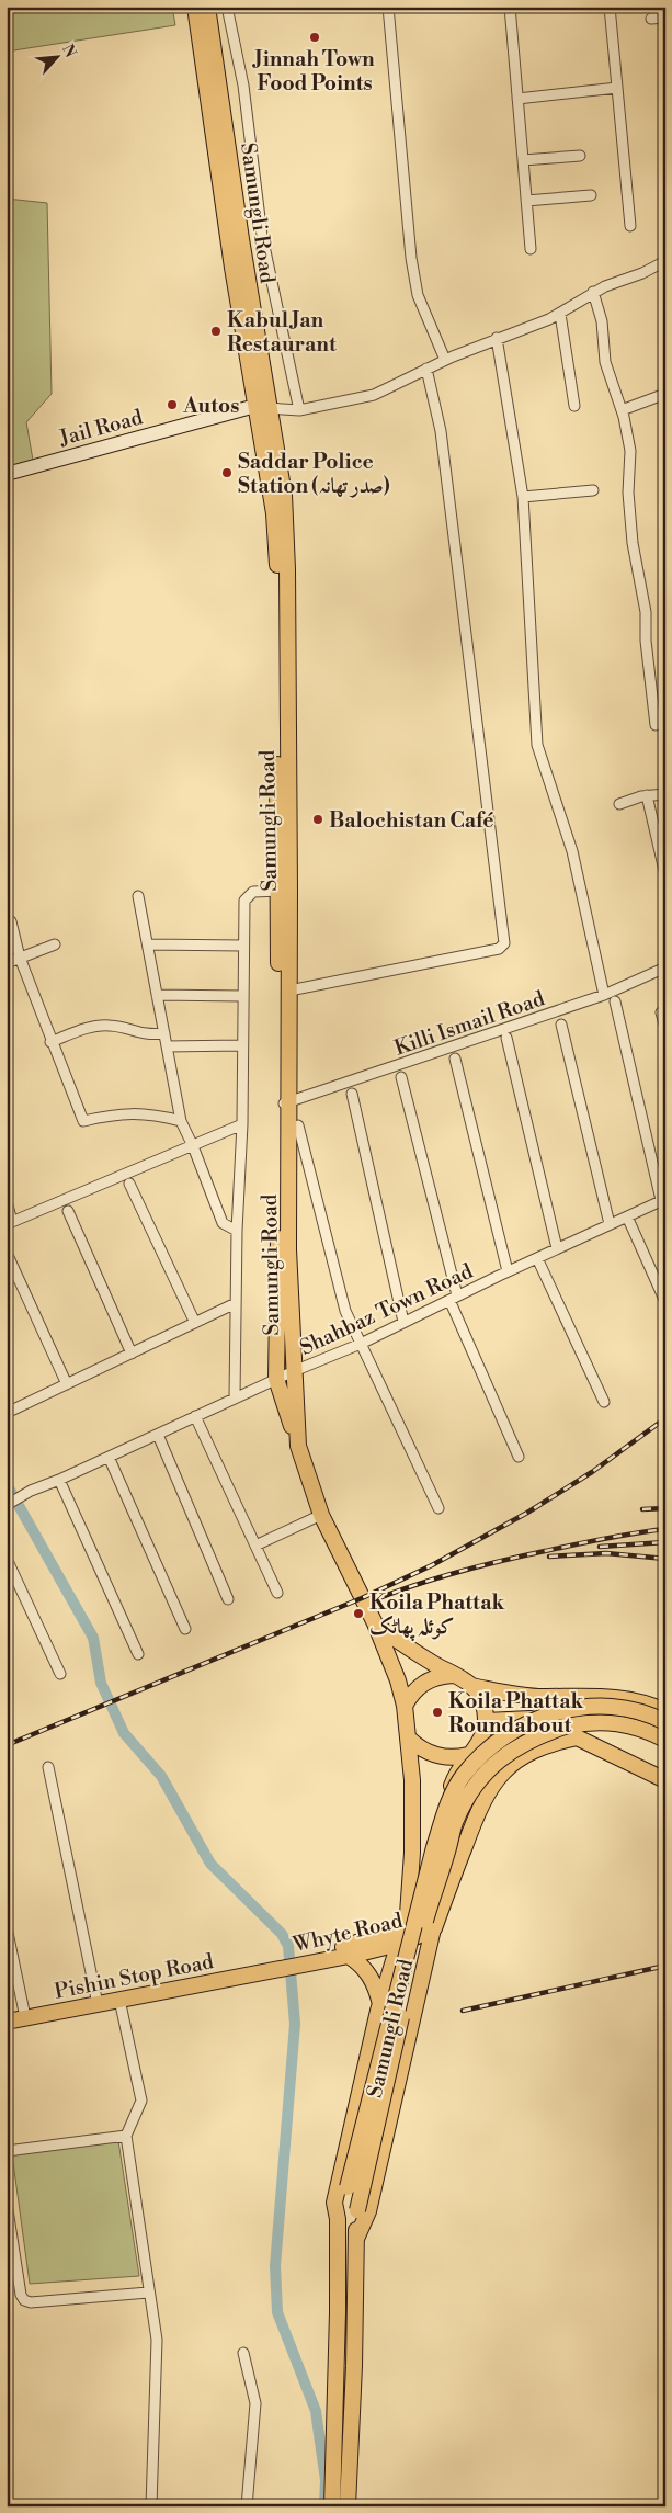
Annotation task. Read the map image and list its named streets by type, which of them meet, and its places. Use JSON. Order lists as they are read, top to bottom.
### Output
{
  "streets": {
    "main road": [
      "Samungli Road",
      "Jail Road",
      "Whyte Road",
      "Pishin Stop Road"
    ],
    "street": ["Killi Ismail Road", "Shahbaz Town Road"]
  },
  "crossings": [
    ["Samungli Road", "Jail Road"],
    ["Samungli Road", "Killi Ismail Road"],
    ["Samungli Road", "Shahbaz Town Road"],
    ["Samungli Road", "Whyte Road"],
    ["Whyte Road", "Pishin Stop Road"]
  ],
  "places": [
    "Jinnah Town Food Points",
    "Kabul Jan Restaurant",
    "Autos",
    "Saddar Police Station (صدر تھانہ)",
    "Balochistan Café",
    "Koila Phattak کوئلہ پھاٹک",
    "Koila Phattak Roundabout"
  ],
  "north": "top right"
}
